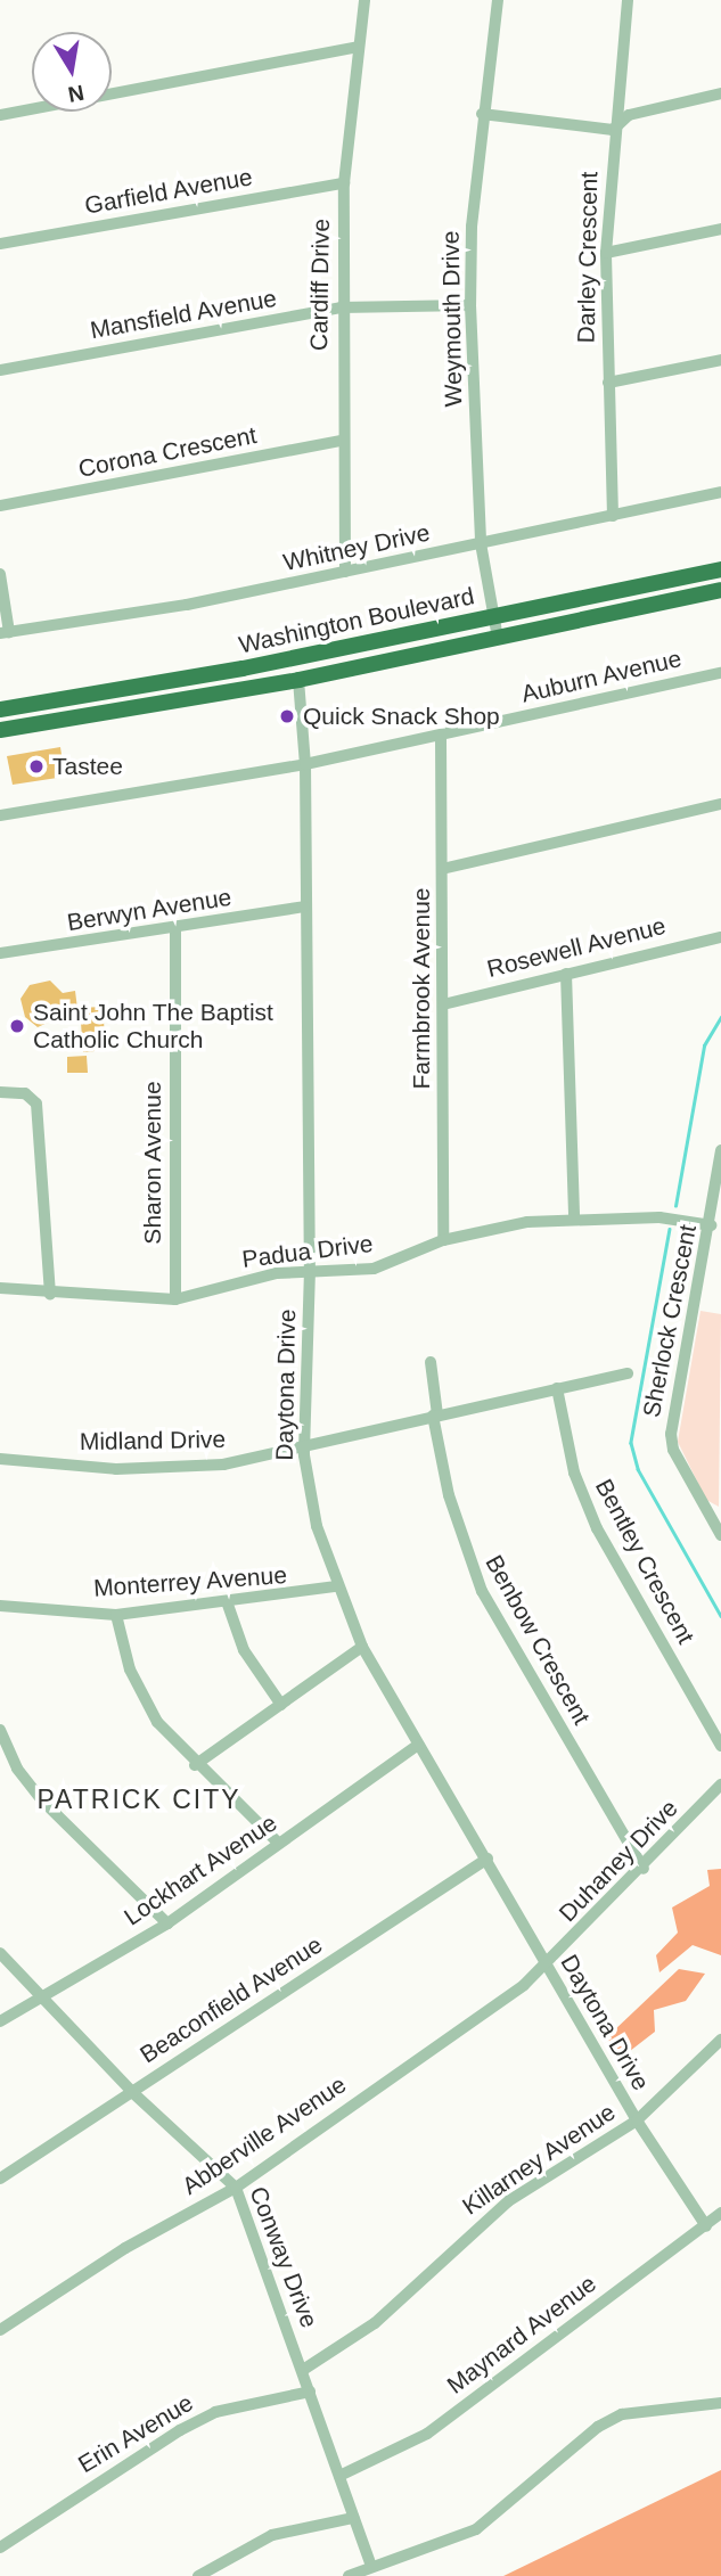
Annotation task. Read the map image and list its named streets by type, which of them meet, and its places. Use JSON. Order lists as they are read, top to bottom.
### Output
{
  "streets": {
    "highway": ["Washington Boulevard"],
    "street": [
      "Garfield Avenue",
      "Darley Crescent",
      "Cardiff Drive",
      "Mansfield Avenue",
      "Weymouth Drive",
      "Corona Crescent",
      "Whitney Drive",
      "Auburn Avenue",
      "Berwyn Avenue",
      "Rosewell Avenue",
      "Farmbrook Avenue",
      "Sharon Avenue",
      "Padua Drive",
      "Sherlock Crescent",
      "Daytona Drive",
      "Midland Drive",
      "Bentley Crescent",
      "Monterrey Avenue",
      "Benbow Crescent",
      "Duhaney Drive",
      "Lockhart Avenue",
      "Beaconfield Avenue",
      "Abberville Avenue",
      "Killarney Avenue",
      "Conway Drive",
      "Maynard Avenue",
      "Erin Avenue"
    ]
  },
  "crossings": [
    ["Garfield Avenue", "Cardiff Drive"],
    ["Darley Crescent", "Whitney Drive"],
    ["Cardiff Drive", "Mansfield Avenue"],
    ["Cardiff Drive", "Corona Crescent"],
    ["Cardiff Drive", "Whitney Drive"],
    ["Mansfield Avenue", "Weymouth Drive"],
    ["Weymouth Drive", "Whitney Drive"],
    ["Weymouth Drive", "Washington Boulevard"],
    ["Washington Boulevard", "Daytona Drive"],
    ["Auburn Avenue", "Farmbrook Avenue"],
    ["Auburn Avenue", "Daytona Drive"],
    ["Berwyn Avenue", "Sharon Avenue"],
    ["Berwyn Avenue", "Daytona Drive"],
    ["Rosewell Avenue", "Farmbrook Avenue"],
    ["Farmbrook Avenue", "Padua Drive"],
    ["Sharon Avenue", "Padua Drive"],
    ["Padua Drive", "Sherlock Crescent"],
    ["Padua Drive", "Daytona Drive"],
    ["Daytona Drive", "Midland Drive"],
    ["Daytona Drive", "Monterrey Avenue"],
    ["Daytona Drive", "Duhaney Drive"],
    ["Daytona Drive", "Lockhart Avenue"],
    ["Daytona Drive", "Beaconfield Avenue"],
    ["Daytona Drive", "Abberville Avenue"],
    ["Daytona Drive", "Killarney Avenue"],
    ["Daytona Drive", "Maynard Avenue"],
    ["Midland Drive", "Bentley Crescent"],
    ["Midland Drive", "Benbow Crescent"],
    ["Benbow Crescent", "Duhaney Drive"],
    ["Duhaney Drive", "Abberville Avenue"],
    ["Lockhart Avenue", "Conway Drive"],
    ["Beaconfield Avenue", "Conway Drive"],
    ["Abberville Avenue", "Conway Drive"],
    ["Killarney Avenue", "Conway Drive"],
    ["Conway Drive", "Maynard Avenue"],
    ["Conway Drive", "Erin Avenue"]
  ],
  "districts": ["PATRICK CITY"],
  "places": ["Quick Snack Shop", "Tastee", "Saint John The Baptist Catholic Church"],
  "north": "bottom"
}
